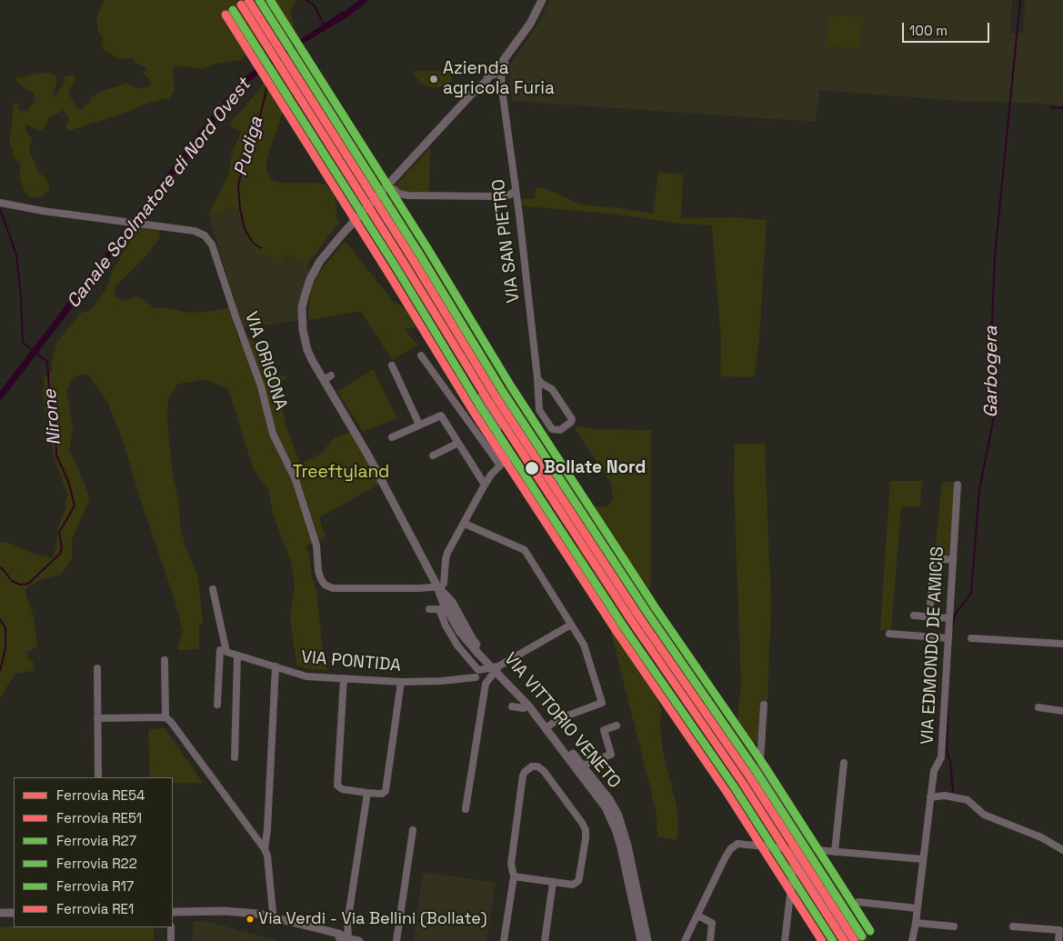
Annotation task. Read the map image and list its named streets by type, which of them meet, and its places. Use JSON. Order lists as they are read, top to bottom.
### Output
{
  "streets": {
    "street": [
      "VIA SAN PIETRO",
      "VIA ORIGONA",
      "VIA EDMONDO DE AMICIS",
      "VIA PONTIDA",
      "VIA VITTORIO VENETO"
    ]
  },
  "crossings": [
    ["VIA SAN PIETRO", "VIA VITTORIO VENETO"],
    ["VIA ORIGONA", "VIA VITTORIO VENETO"]
  ],
  "water": [
    "Pudiga",
    "Canale Scolmatore di Nord Ovest",
    "Garbogera",
    "Nirone"
  ],
  "parks": ["Treeftyland"],
  "places": ["Azienda agricola Furia", "Bollate Nord", "Via Verdi - Via Bellini (Bollate)"],
  "lines": [
    "rail line RE54",
    "rail line R27",
    "rail line R17",
    "rail line RE51",
    "rail line R22",
    "rail line RE1"
  ],
  "legend": [
    "Ferrovia RE54",
    "Ferrovia RE51",
    "Ferrovia R27",
    "Ferrovia R22",
    "Ferrovia R17",
    "Ferrovia RE1"
  ],
  "scale_bar": "100 m"
}
